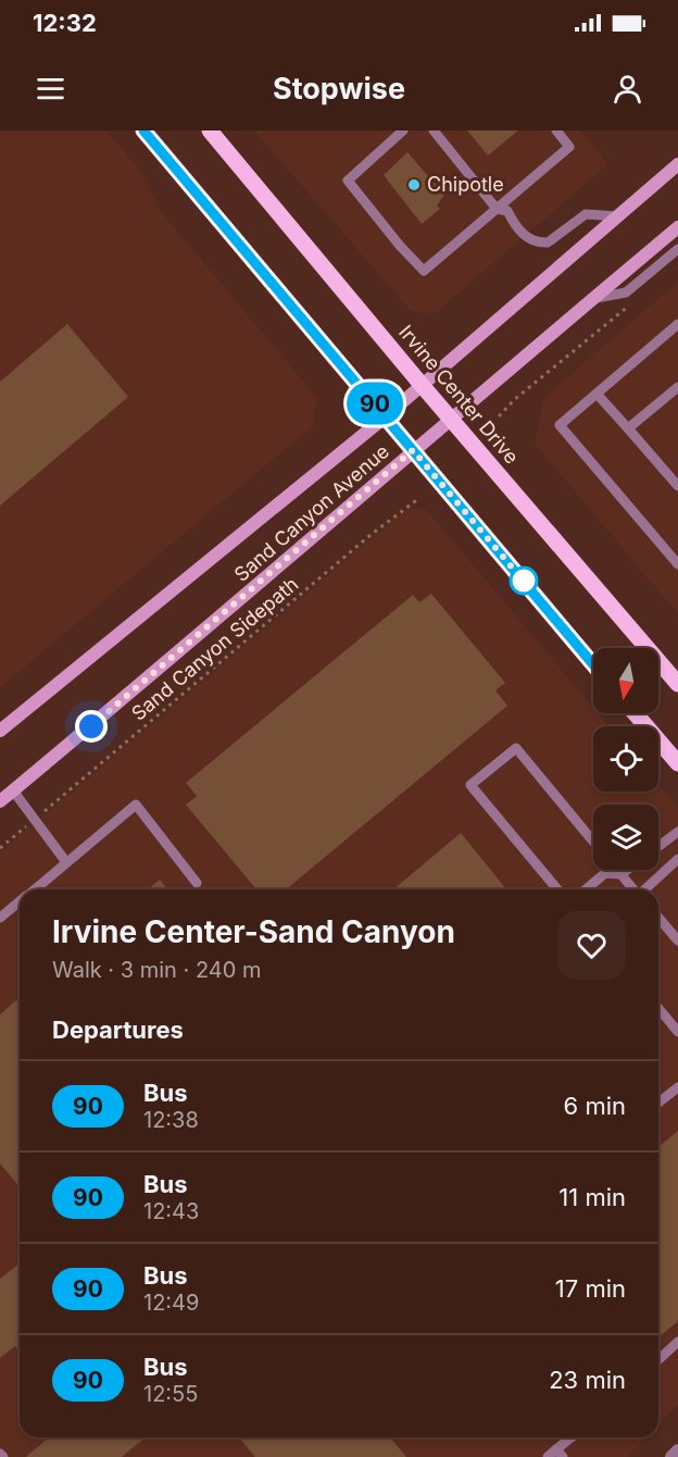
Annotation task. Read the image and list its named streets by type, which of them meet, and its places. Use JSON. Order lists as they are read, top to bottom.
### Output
{
  "streets": {
    "main road": ["Irvine Center Drive", "Sand Canyon Avenue"],
    "path": ["Sand Canyon Sidepath"]
  },
  "crossings": [
    ["Irvine Center Drive", "Sand Canyon Avenue"]
  ],
  "places": ["Chipotle"],
  "lines": ["bus line 90"],
  "north": "bottom",
  "page": {
    "status": "12:32",
    "header": "Stopwise",
    "on_map": "90",
    "heading": [
      ["Irvine Center-Sand Canyon", "Walk · 3 min · 240 m"],
      "Departures"
    ],
    "list": [
      {
        "mark": "90",
        "name": "Bus",
        "note": "12:38",
        "value": "6 min"
      },
      {
        "mark": "90",
        "name": "Bus",
        "note": "12:43",
        "value": "11 min"
      },
      {
        "mark": "90",
        "name": "Bus",
        "note": "12:49",
        "value": "17 min"
      },
      {
        "mark": "90",
        "name": "Bus",
        "note": "12:55",
        "value": "23 min"
      }
    ]
  }
}
